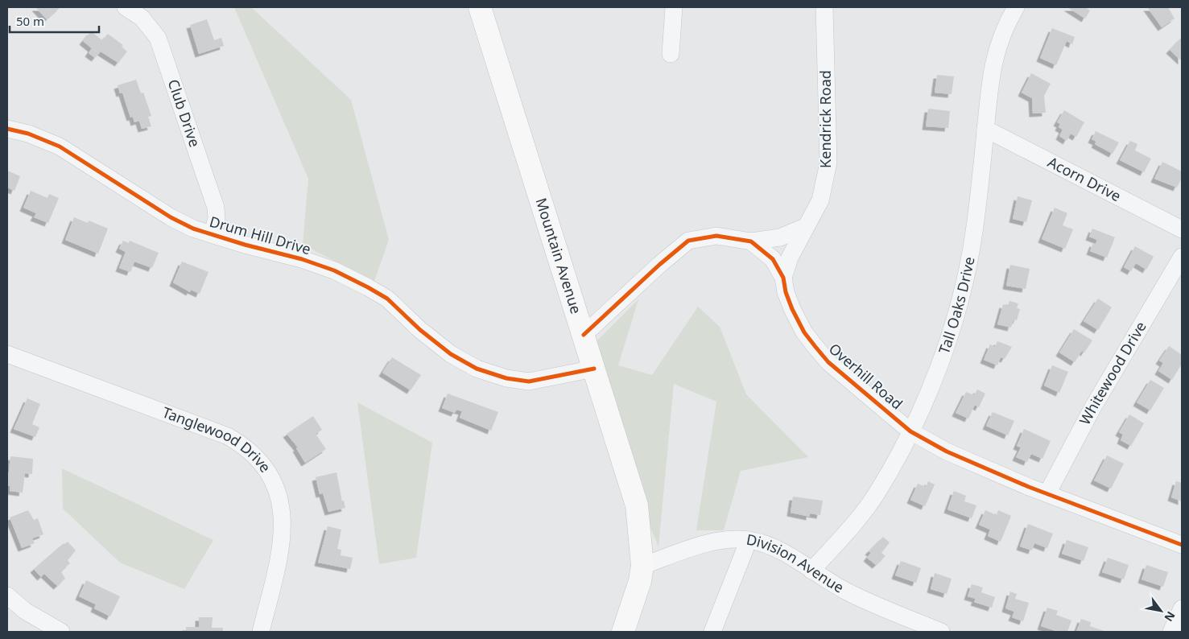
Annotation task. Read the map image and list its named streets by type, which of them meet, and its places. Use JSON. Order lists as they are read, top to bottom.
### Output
{
  "streets": {
    "main road": ["Mountain Avenue"],
    "street": [
      "Club Drive",
      "Kendrick Road",
      "Acorn Drive",
      "Drum Hill Drive",
      "Tall Oaks Drive",
      "Whitewood Drive",
      "Overhill Road",
      "Tanglewood Drive",
      "Division Avenue"
    ]
  },
  "crossings": [
    ["Club Drive", "Drum Hill Drive"],
    ["Kendrick Road", "Overhill Road"],
    ["Acorn Drive", "Tall Oaks Drive"],
    ["Drum Hill Drive", "Mountain Avenue"],
    ["Mountain Avenue", "Overhill Road"],
    ["Mountain Avenue", "Division Avenue"],
    ["Tall Oaks Drive", "Overhill Road"],
    ["Tall Oaks Drive", "Division Avenue"],
    ["Whitewood Drive", "Overhill Road"]
  ],
  "scale_bar": "50 m",
  "north": "bottom right"
}
